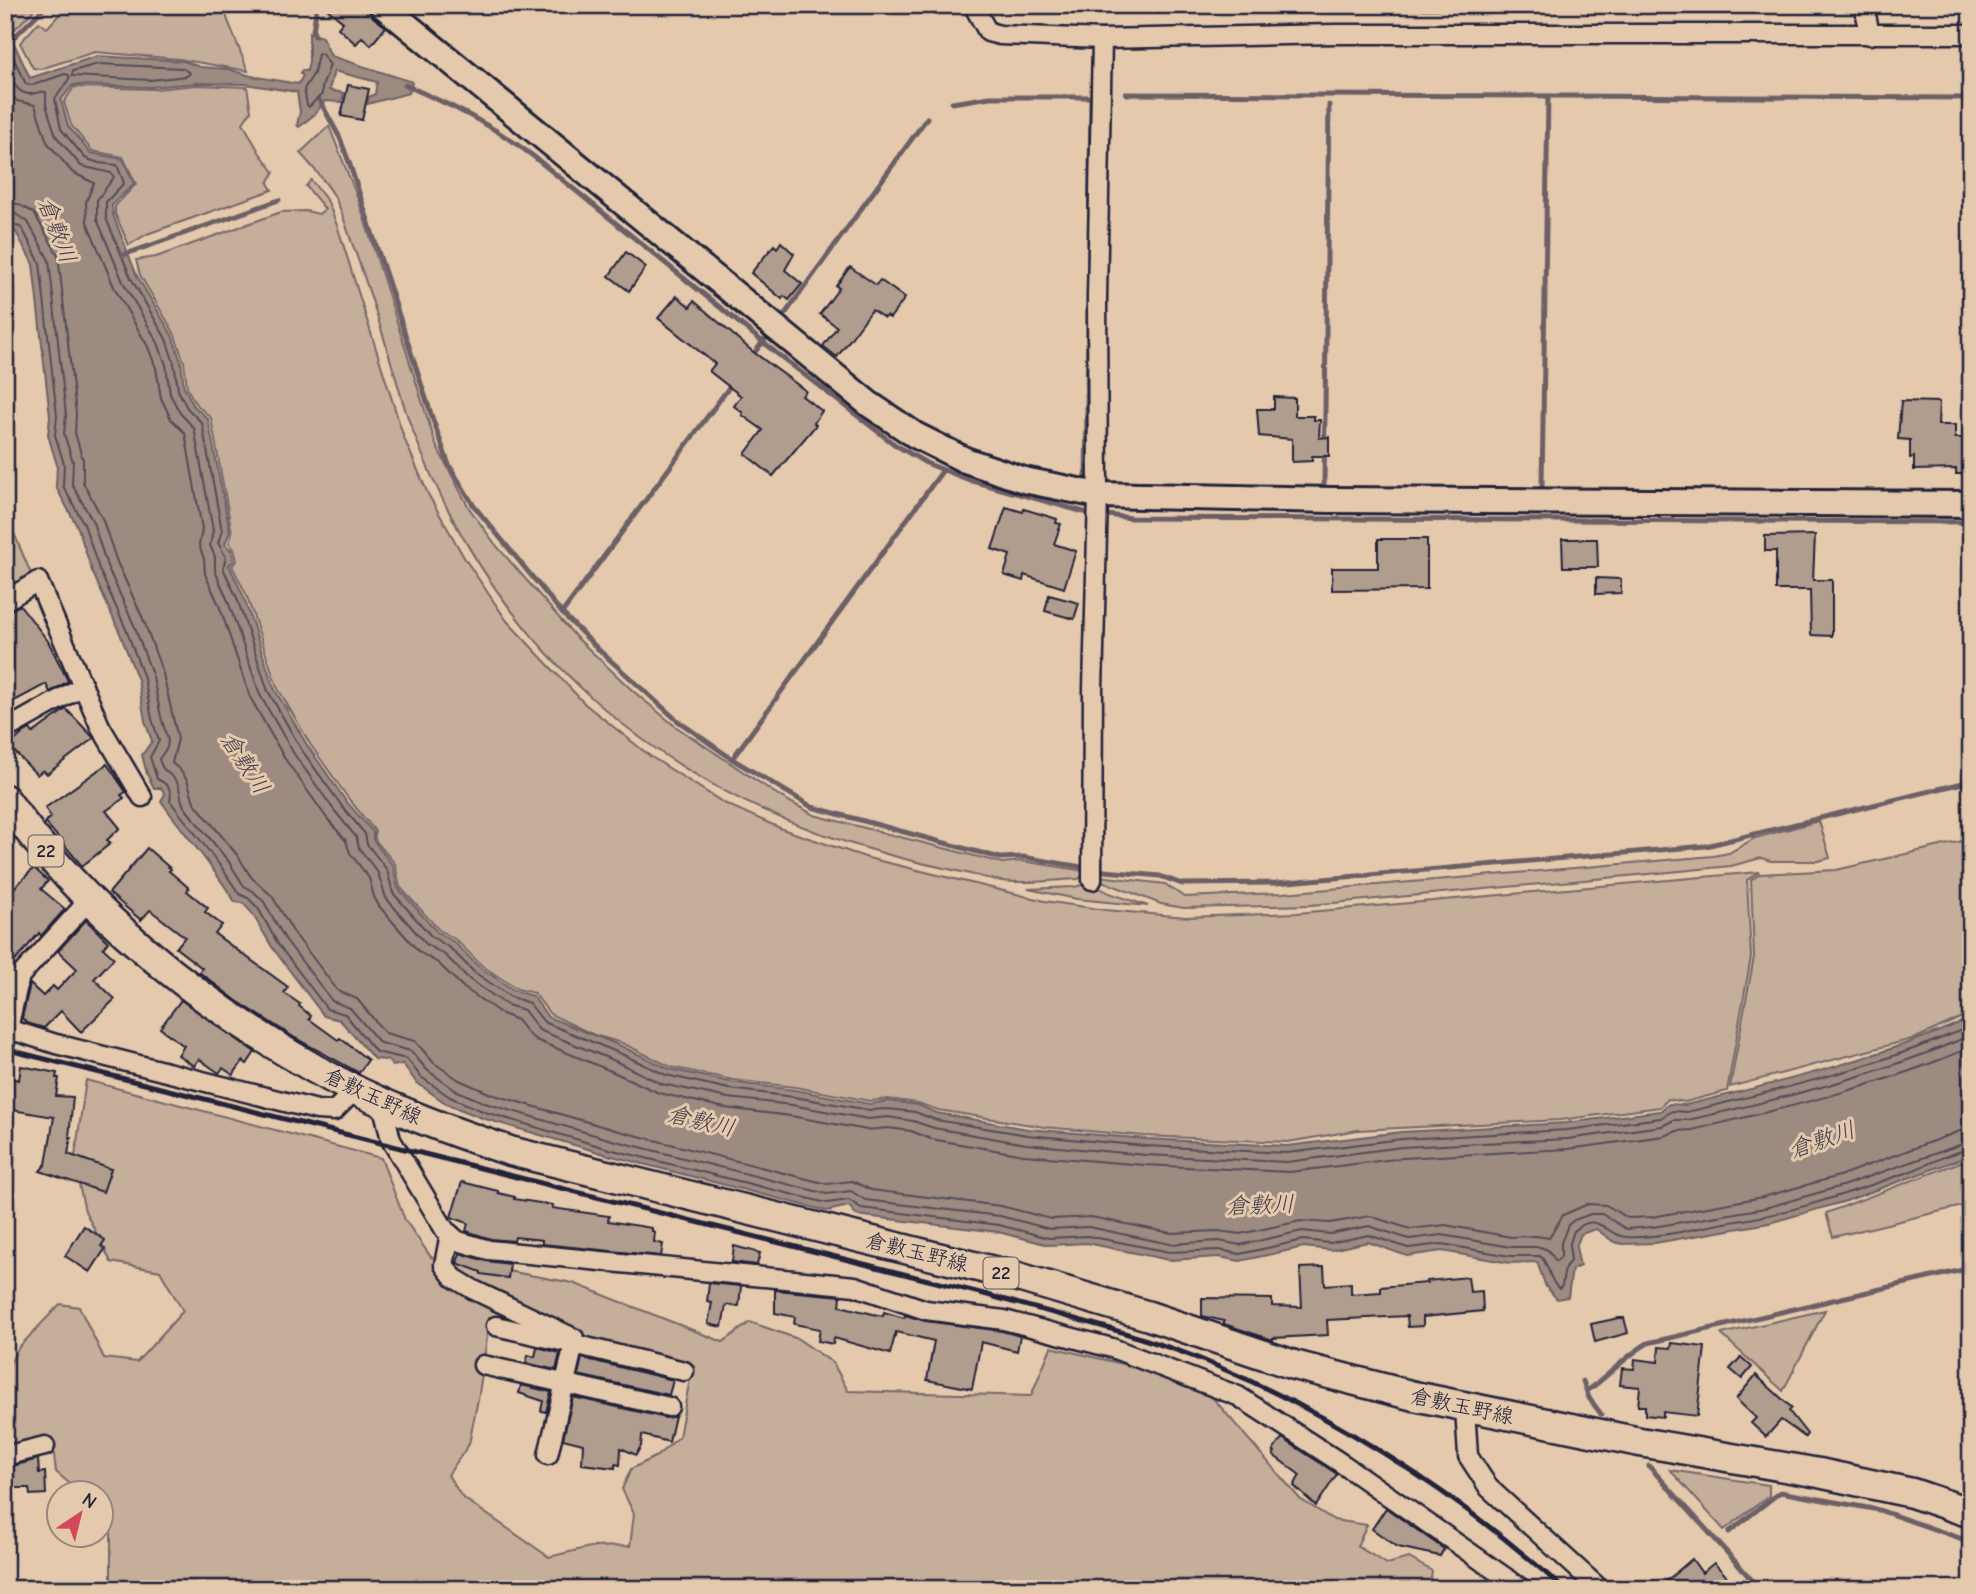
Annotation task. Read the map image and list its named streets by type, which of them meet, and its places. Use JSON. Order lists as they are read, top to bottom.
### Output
{
  "streets": {
    "main road": ["22", "倉敷玉野線"]
  },
  "water": ["倉敷川"],
  "north": "top right"
}
